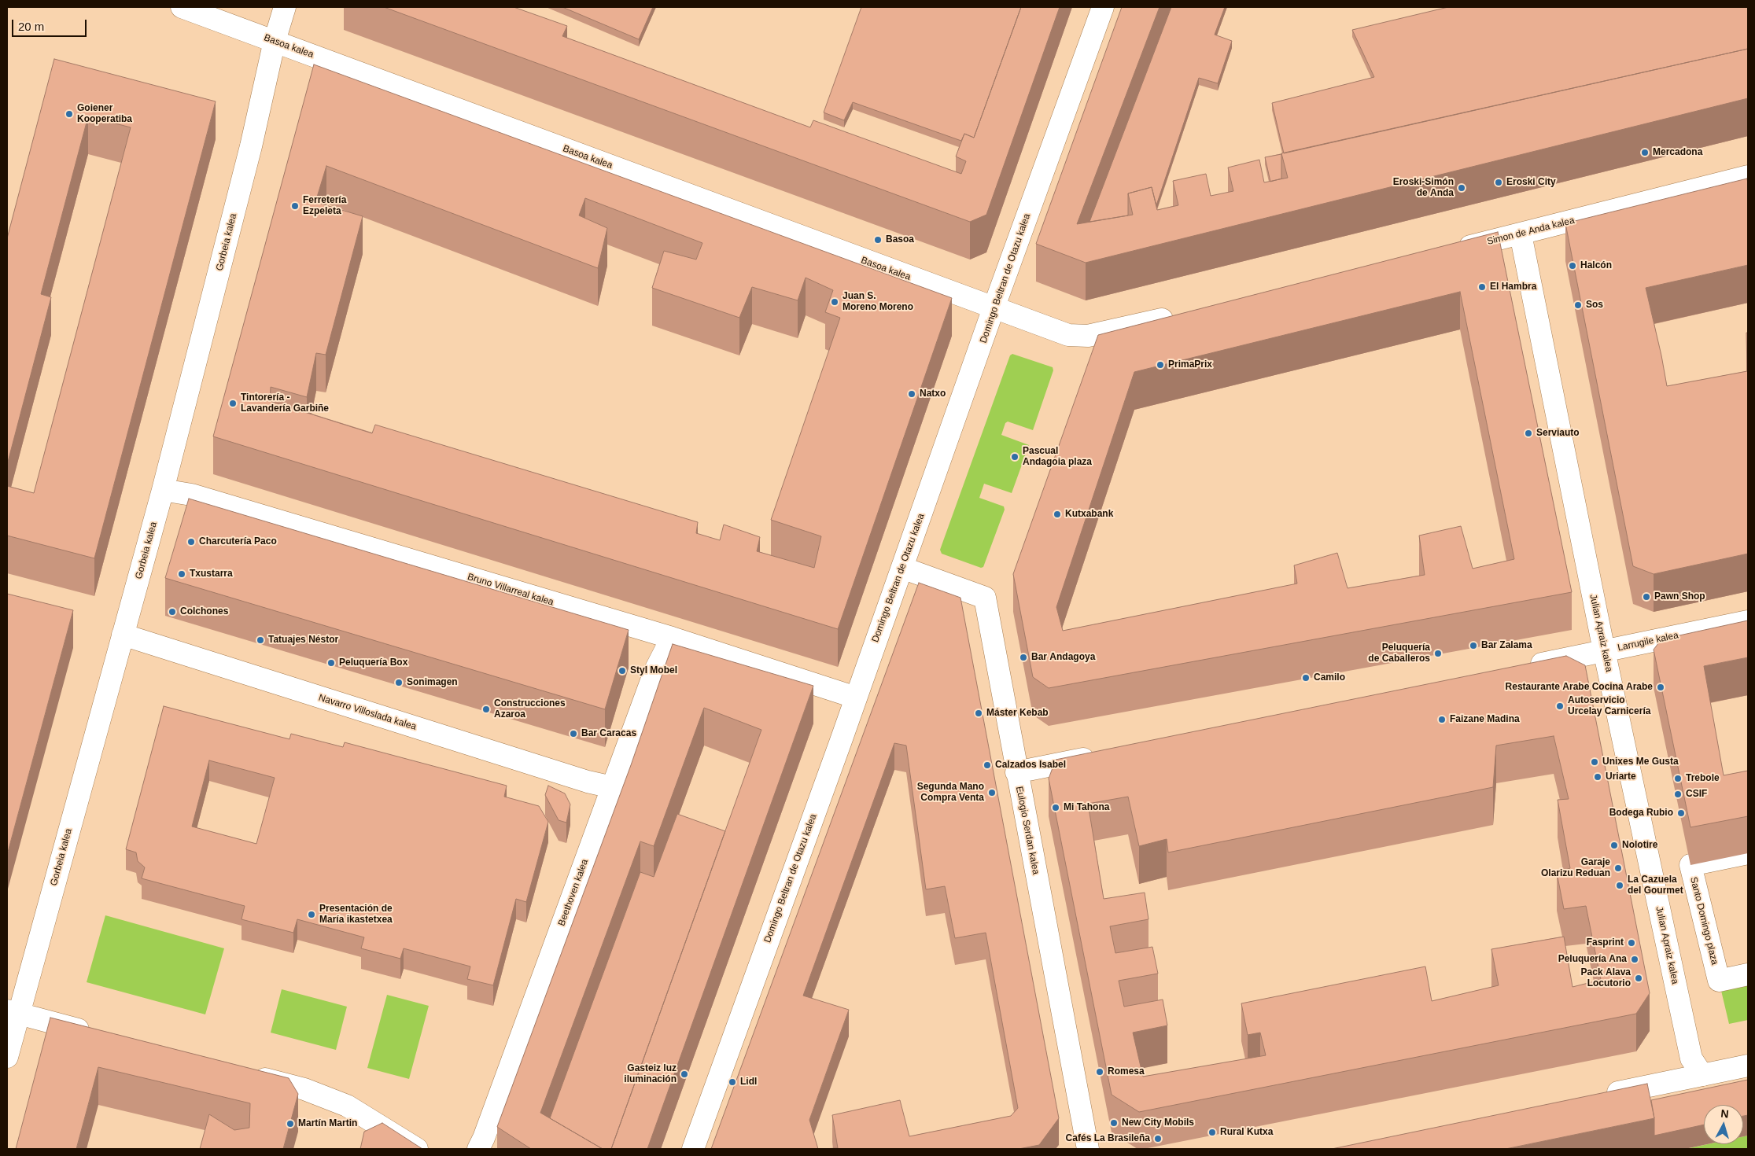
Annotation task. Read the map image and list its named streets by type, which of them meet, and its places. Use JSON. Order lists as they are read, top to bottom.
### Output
{
  "streets": {
    "street": [
      "Basoa kalea",
      "Simon de Anda kalea",
      "Gorbeia kalea",
      "Domingo Beltran de Otazu kalea",
      "Bruno Villarreal kalea",
      "Julian Apraiz kalea",
      "Larrugile kalea",
      "Navarro Villoslada kalea",
      "Eulogio Serdan kalea",
      "Beethoven kalea",
      "Santo Domingo plaza"
    ]
  },
  "crossings": [
    ["Basoa kalea", "Gorbeia kalea"],
    ["Basoa kalea", "Domingo Beltran de Otazu kalea"],
    ["Simon de Anda kalea", "Julian Apraiz kalea"],
    ["Gorbeia kalea", "Bruno Villarreal kalea"],
    ["Gorbeia kalea", "Navarro Villoslada kalea"],
    ["Domingo Beltran de Otazu kalea", "Bruno Villarreal kalea"],
    ["Domingo Beltran de Otazu kalea", "Eulogio Serdan kalea"],
    ["Bruno Villarreal kalea", "Beethoven kalea"],
    ["Julian Apraiz kalea", "Larrugile kalea"],
    ["Navarro Villoslada kalea", "Beethoven kalea"]
  ],
  "places": [
    "Goiener Kooperatiba",
    "Mercadona",
    "Eroski City",
    "Eroski-Simón de Anda",
    "Ferretería Ezpeleta",
    "Basoa",
    "Halcón",
    "El Hambra",
    "Juan S. Moreno Moreno",
    "Sos",
    "PrimaPrix",
    "Natxo",
    "Tintorería - Lavandería Garbiñe",
    "Serviauto",
    "Pascual Andagoia plaza",
    "Kutxabank",
    "Charcutería Paco",
    "Txustarra",
    "Pawn Shop",
    "Colchones",
    "Tatuajes Néstor",
    "Bar Zalama",
    "Peluquería de Caballeros",
    "Bar Andagoya",
    "Peluquería Box",
    "Styl Mobel",
    "Camilo",
    "Sonimagen",
    "Restaurante Arabe Cocina Arabe",
    "Autoservicio Urcelay Carnicería",
    "Construcciones Azaroa",
    "Máster Kebab",
    "Faizane Madina",
    "Bar Caracas",
    "Unixes Me Gusta",
    "Calzados Isabel",
    "Uriarte",
    "Trebole",
    "Segunda Mano Compra Venta",
    "CSIF",
    "Mi Tahona",
    "Bodega Rubio",
    "Nolotire",
    "Garaje Olarizu Reduan",
    "La Cazuela del Gourmet",
    "Presentación de María ikastetxea",
    "Fasprint",
    "Peluquería Ana",
    "Pack Alava Locutorio",
    "Romesa",
    "Gasteiz luz iluminación",
    "Lidl",
    "New City Mobils",
    "Martín Martin",
    "Rural Kutxa",
    "Cafés La Brasileña"
  ],
  "scale_bar": "20 m",
  "north": "top"
}
